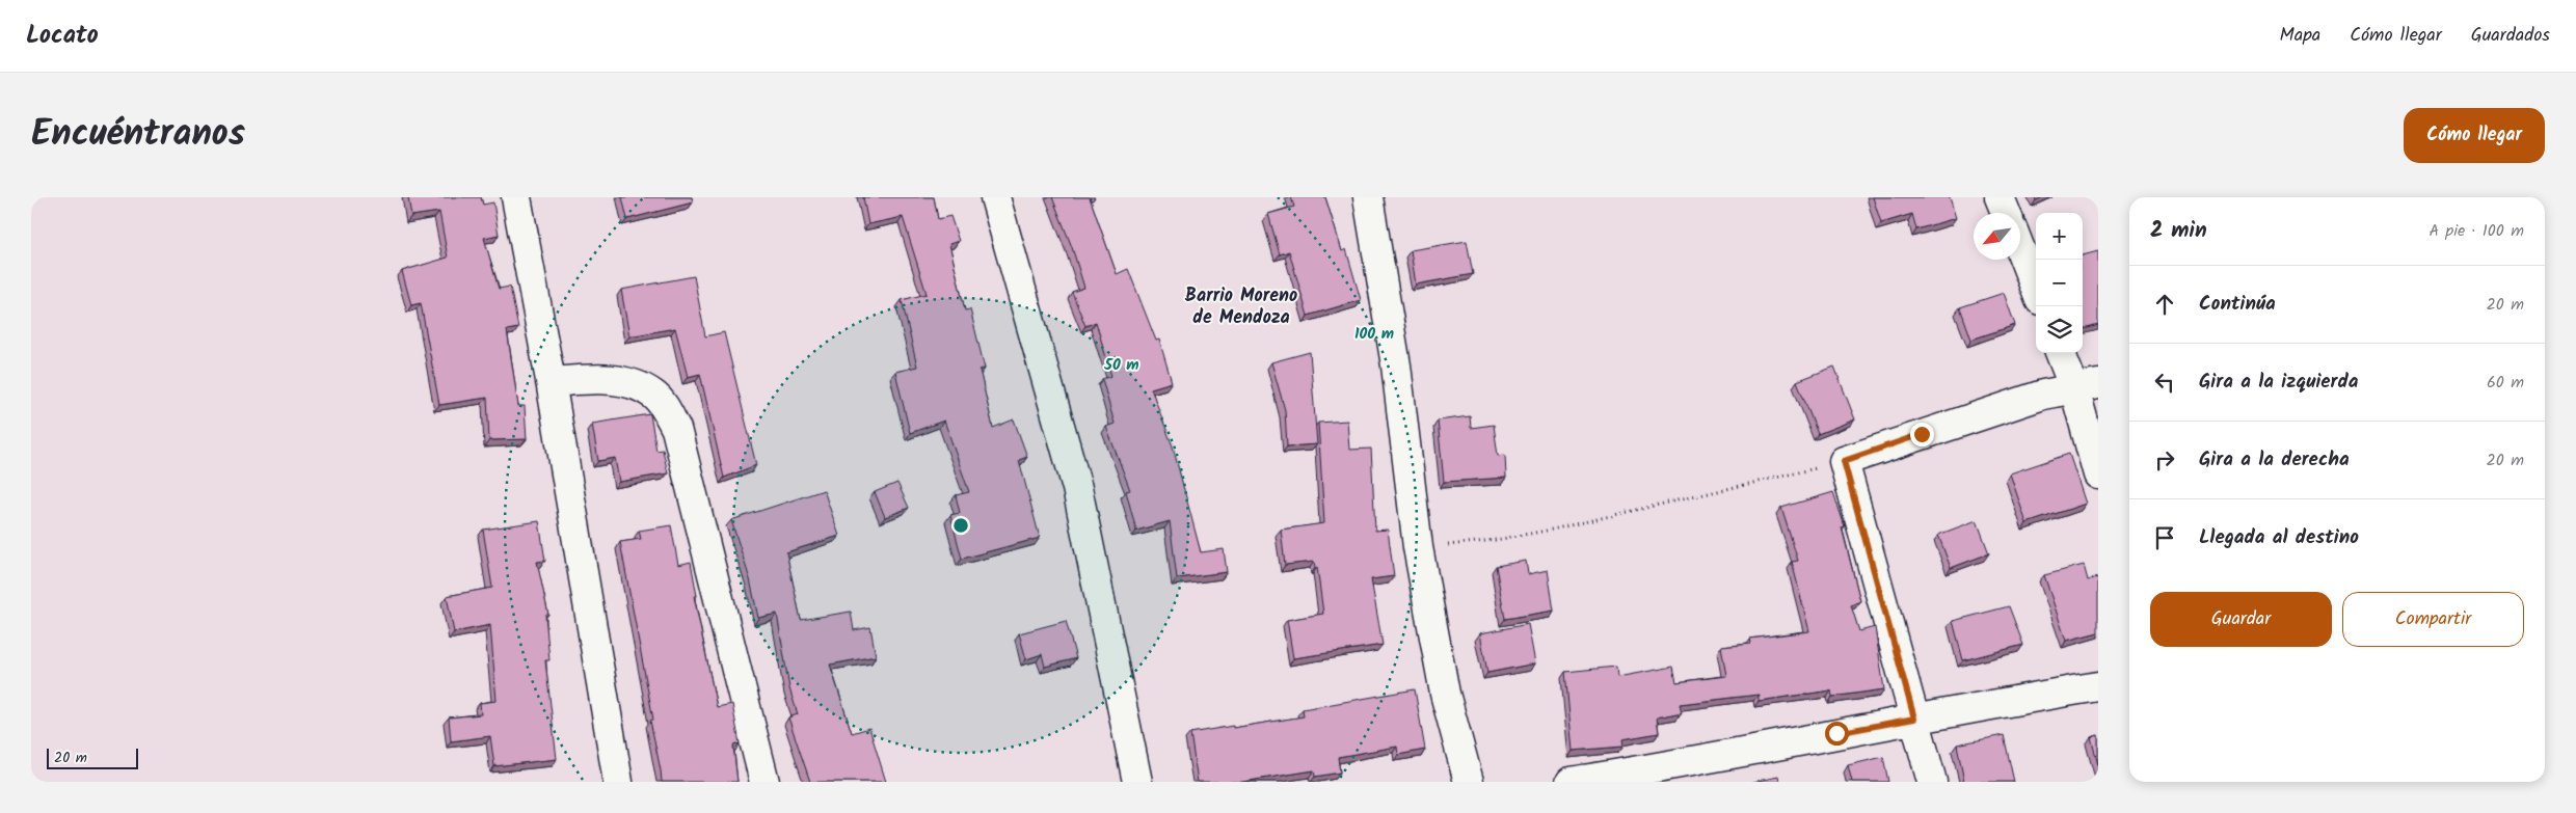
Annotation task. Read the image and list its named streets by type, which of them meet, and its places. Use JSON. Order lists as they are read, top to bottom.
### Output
{
  "districts": ["Barrio Moreno de Mendoza"],
  "scale_bar": "20 m",
  "north": "bottom left",
  "page": {
    "header": "Locato",
    "nav": ["Mapa", "Cómo llegar", "Guardados"],
    "title": "Encuéntranos",
    "buttons": [
      "Cómo llegar",
      ["Guardar", "Compartir"]
    ],
    "heading": ["2 min", "A pie · 100 m"],
    "map_buttons": ["+", "−"],
    "list": [
      ["Continúa", "20 m"],
      ["Gira a la izquierda", "60 m"],
      ["Gira a la derecha", "20 m"],
      "Llegada al destino"
    ],
    "scale": "20 m"
  },
  "rings": ["100 m", "50 m"]
}
